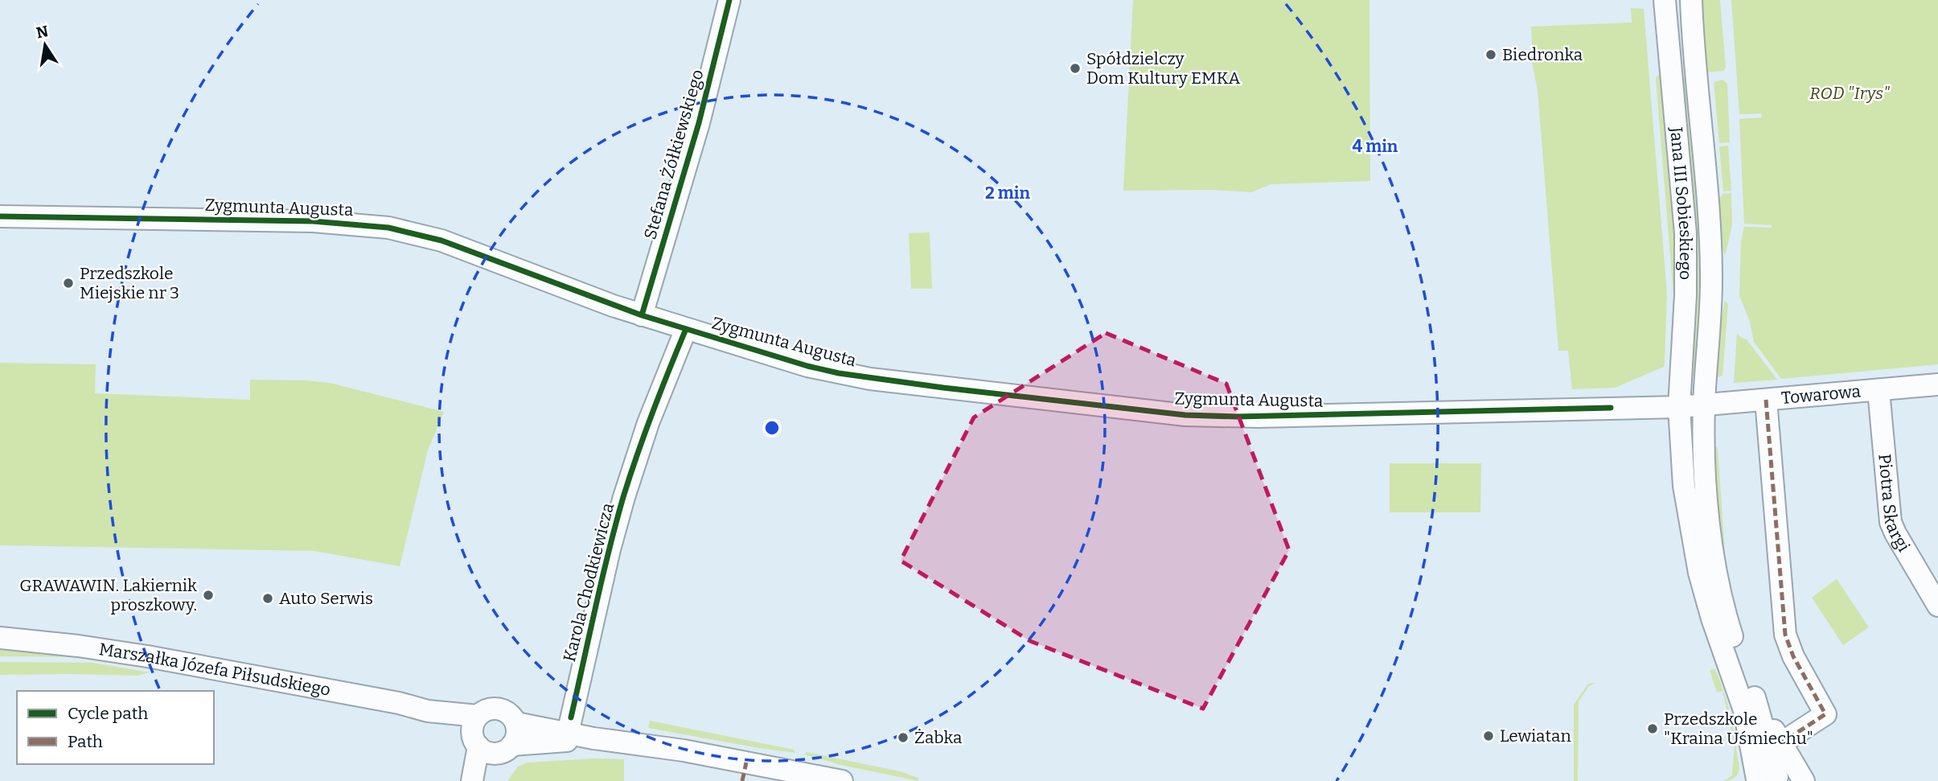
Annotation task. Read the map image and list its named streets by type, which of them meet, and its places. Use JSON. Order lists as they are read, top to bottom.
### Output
{
  "streets": {
    "street": [
      "Stefana Żółkiewskiego",
      "Jana III Sobieskiego",
      "Zygmunta Augusta",
      "Towarowa",
      "Piotra Skargi",
      "Karola Chodkiewicza",
      "Marszałka Józefa Piłsudskiego"
    ]
  },
  "crossings": [
    ["Stefana Żółkiewskiego", "Zygmunta Augusta"],
    ["Jana III Sobieskiego", "Zygmunta Augusta"],
    ["Jana III Sobieskiego", "Towarowa"],
    ["Zygmunta Augusta", "Karola Chodkiewicza"],
    ["Towarowa", "Piotra Skargi"]
  ],
  "parks": ["ROD \"Irys\""],
  "places": [
    "Biedronka",
    "Spółdzielczy Dom Kultury EMKA",
    "Przedszkole Miejskie nr 3",
    "GRAWAWIN. Lakiernik proszkowy.",
    "Auto Serwis",
    "Przedszkole \"Kraina Uśmiechu\"",
    "Lewiatan",
    "Żabka"
  ],
  "legend": ["Cycle path", "Path"],
  "north": "top",
  "rings": ["4 min", "2 min"]
}
